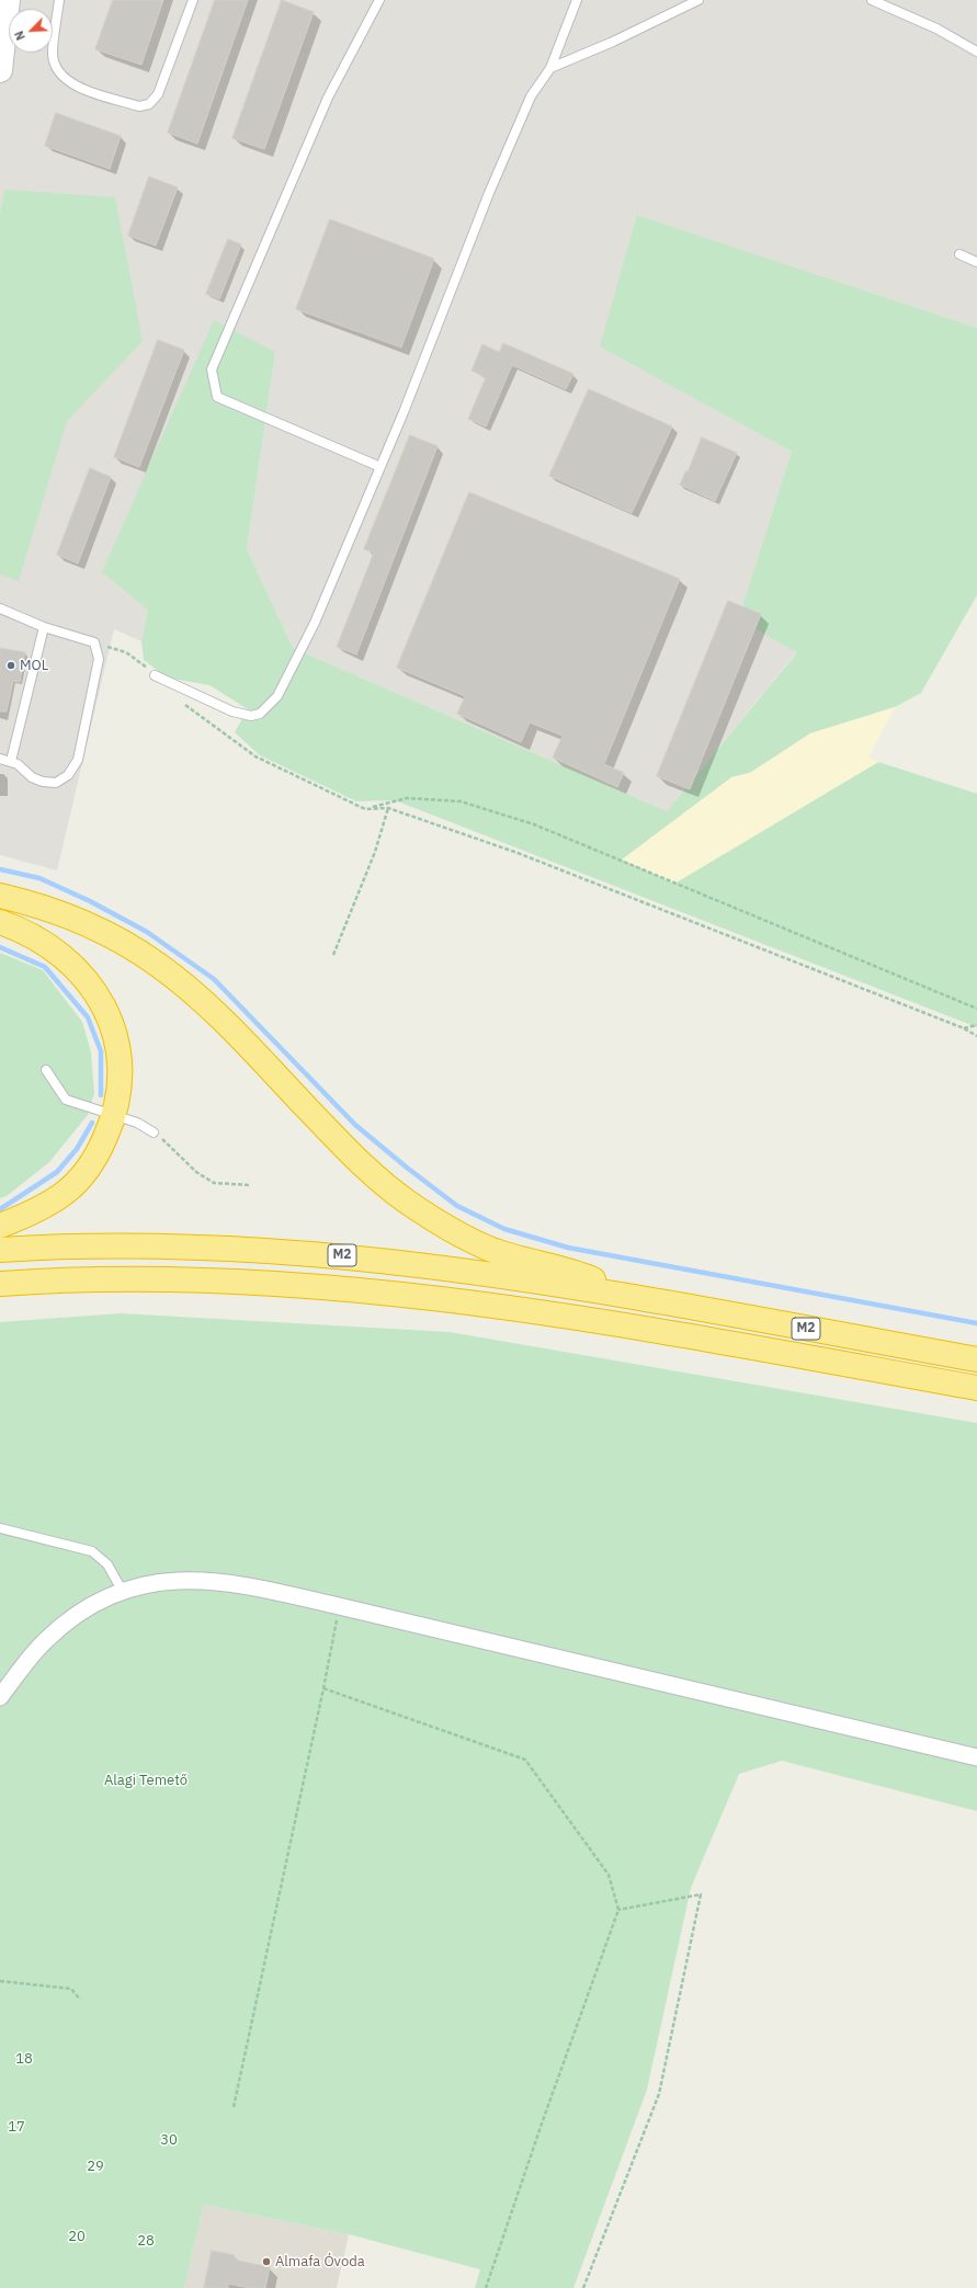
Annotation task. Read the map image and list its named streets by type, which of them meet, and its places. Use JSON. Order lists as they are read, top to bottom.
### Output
{
  "streets": {
    "highway": ["M2"]
  },
  "parks": [
    "Alagi Temető",
    "18",
    "17",
    "30",
    "29",
    "20",
    "28"
  ],
  "places": ["MOL", "Almafa Óvoda"],
  "north": "bottom left"
}
